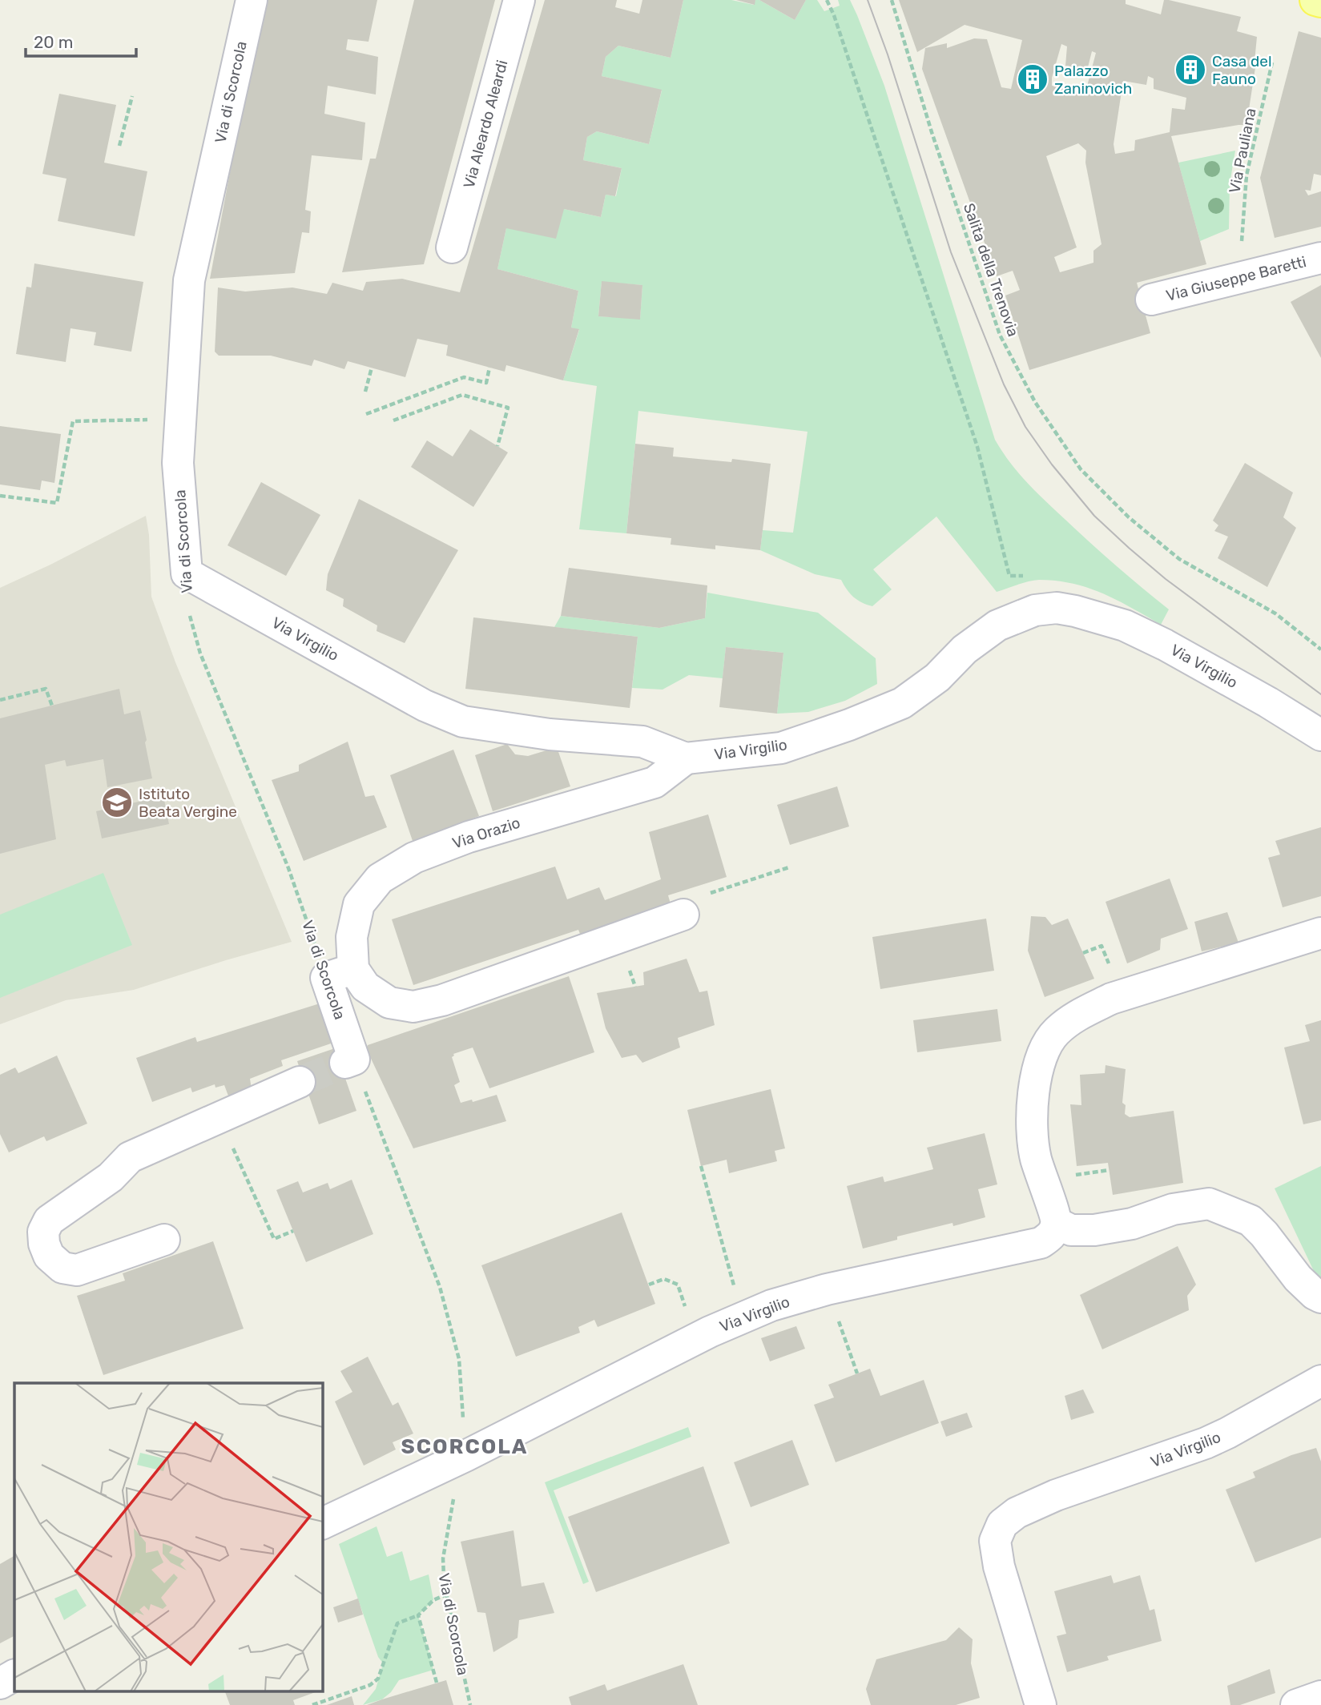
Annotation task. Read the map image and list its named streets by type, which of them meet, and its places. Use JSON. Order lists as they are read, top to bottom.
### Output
{
  "streets": {
    "street": [
      "Via di Scorcola",
      "Via Aleardo Aleardi",
      "Via Giuseppe Baretti",
      "Via Virgilio",
      "Via Orazio"
    ],
    "path": ["Via Pauliana", "Salita della Trenovia"]
  },
  "crossings": [
    ["Via di Scorcola", "Via Virgilio"],
    ["Via di Scorcola", "Via Orazio"],
    ["Via Pauliana", "Via Giuseppe Baretti"],
    ["Via Virgilio", "Via Orazio"]
  ],
  "districts": ["SCORCOLA"],
  "places": {
    "building": ["Casa del Fauno", "Palazzo Zaninovich"],
    "school or university": ["Istituto Beata Vergine"]
  },
  "scale_bar": "20 m"
}
